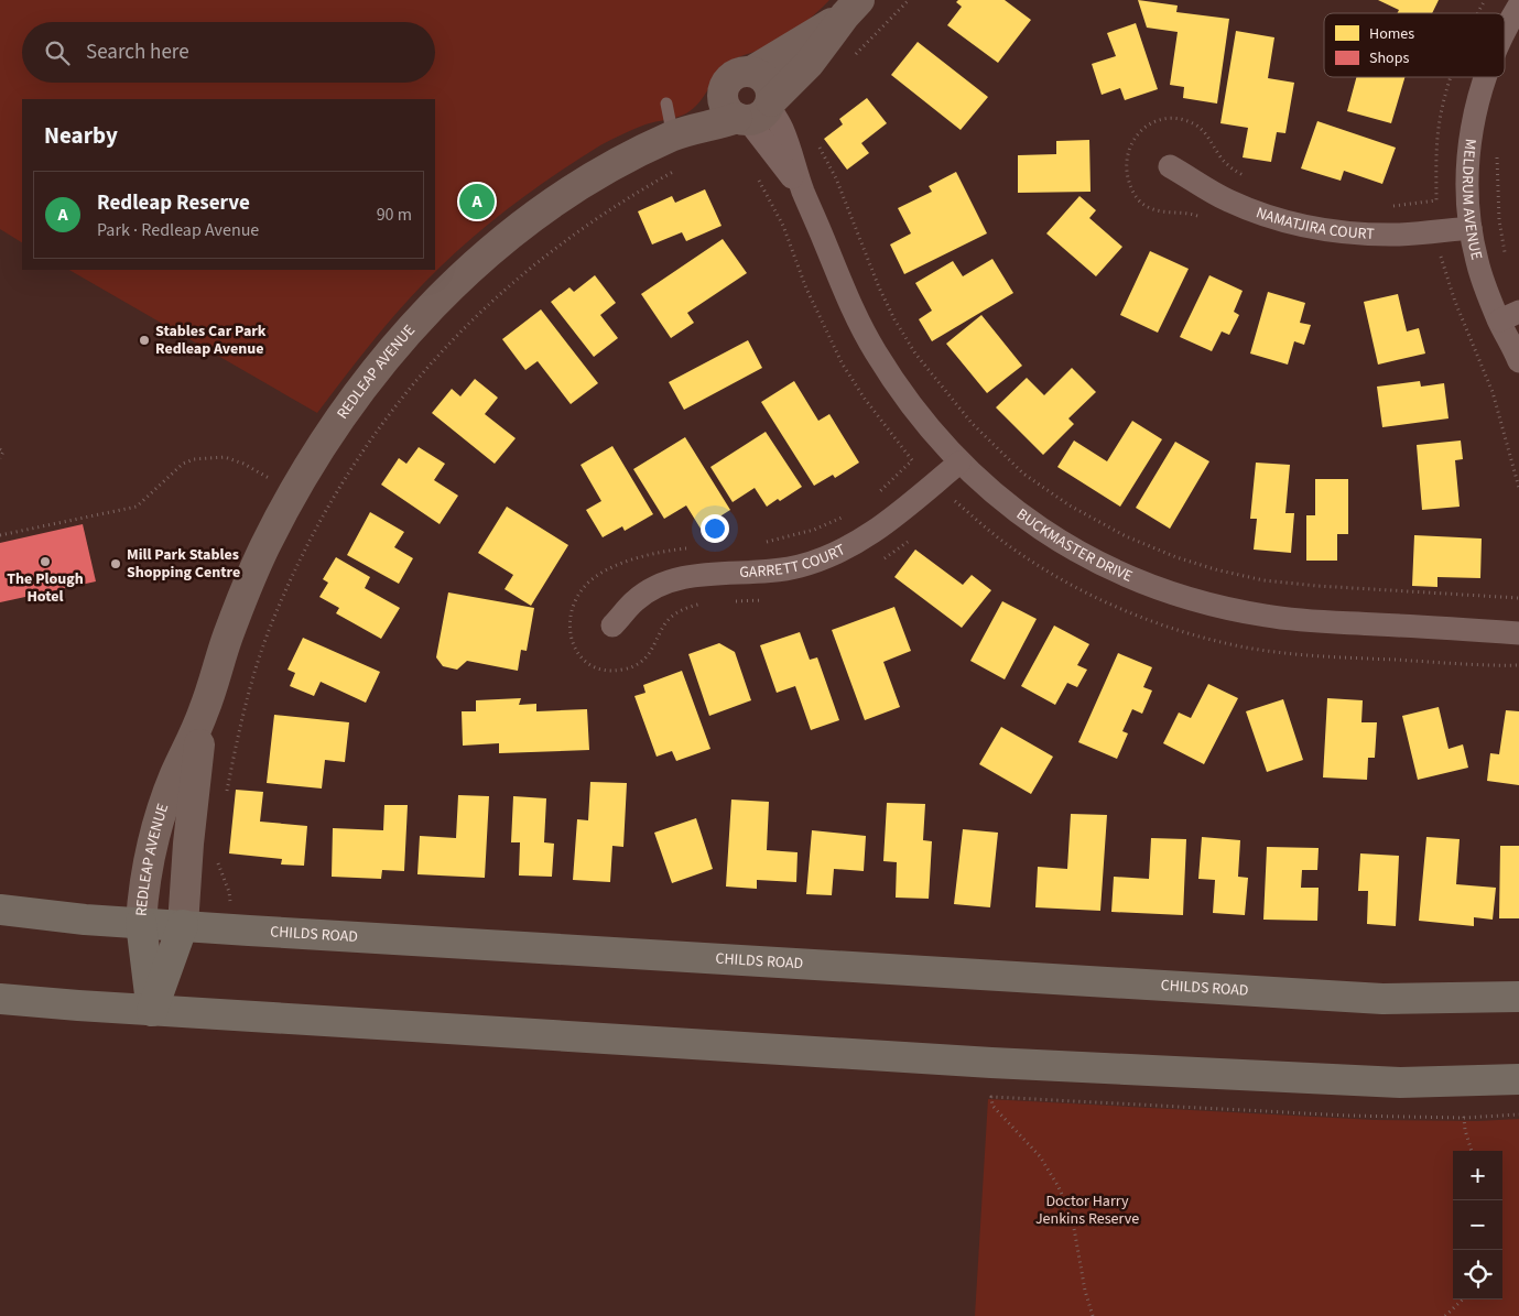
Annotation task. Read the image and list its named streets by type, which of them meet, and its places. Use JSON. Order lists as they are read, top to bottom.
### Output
{
  "streets": {
    "main road": ["REDLEAP AVENUE", "CHILDS ROAD"],
    "street": [
      "MELDRUM AVENUE",
      "NAMATJIRA COURT",
      "BUCKMASTER DRIVE",
      "GARRETT COURT"
    ]
  },
  "crossings": [
    ["MELDRUM AVENUE", "NAMATJIRA COURT"],
    ["REDLEAP AVENUE", "BUCKMASTER DRIVE"],
    ["REDLEAP AVENUE", "CHILDS ROAD"],
    ["BUCKMASTER DRIVE", "GARRETT COURT"]
  ],
  "parks": ["Doctor Harry Jenkins Reserve"],
  "places": ["Stables Car Park Redleap Avenue", "The Plough Hotel", "Mill Park Stables Shopping Centre"],
  "legend": ["Homes", "Shops"],
  "page": {
    "search": "Search here",
    "heading": "Nearby",
    "list": [
      {
        "mark": "A",
        "name": "Redleap Reserve",
        "note": "Park · Redleap Avenue",
        "value": "90 m"
      }
    ],
    "pins": "A",
    "map_buttons": ["+", "−"]
  }
}
